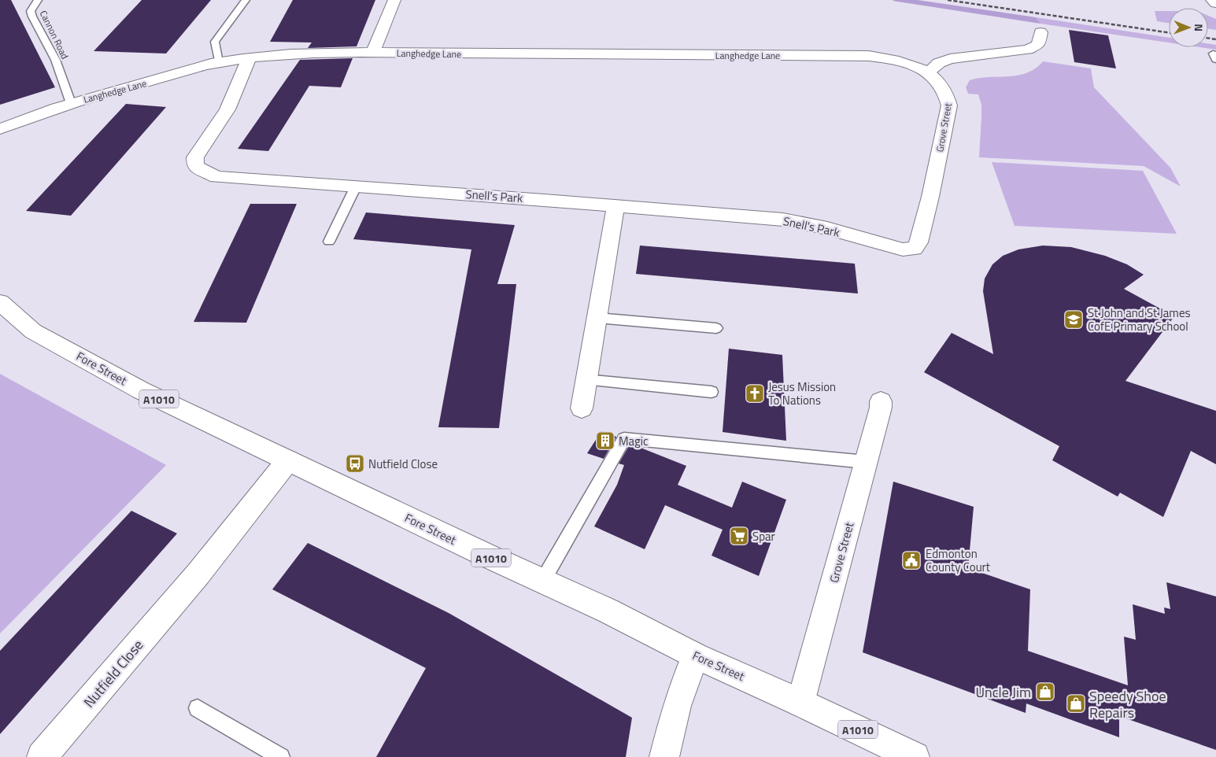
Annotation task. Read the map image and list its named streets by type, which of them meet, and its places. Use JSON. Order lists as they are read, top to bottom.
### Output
{
  "streets": {
    "street": [
      "Langhedge Lane",
      "Grove Street",
      "Snell's Park",
      "Fore Street",
      "A1010",
      "Nutfield Close"
    ],
    "lane": ["Cannon Road"]
  },
  "crossings": [
    ["Cannon Road", "Langhedge Lane"],
    ["Langhedge Lane", "Grove Street"],
    ["Langhedge Lane", "Snell's Park"],
    ["Grove Street", "Snell's Park"],
    ["Grove Street", "Fore Street"],
    ["Fore Street", "Nutfield Close"]
  ],
  "places": {
    "school or university": ["St John and St James CofE Primary School"],
    "church": ["Jesus Mission To Nations"],
    "building": ["Magic"],
    "bus stop": ["Nutfield Close"],
    "supermarket": ["Spar"],
    "public building": ["Edmonton County Court"],
    "shop": ["Uncle Jim", "Speedy Shoe Repairs"]
  },
  "north": "right"
}
